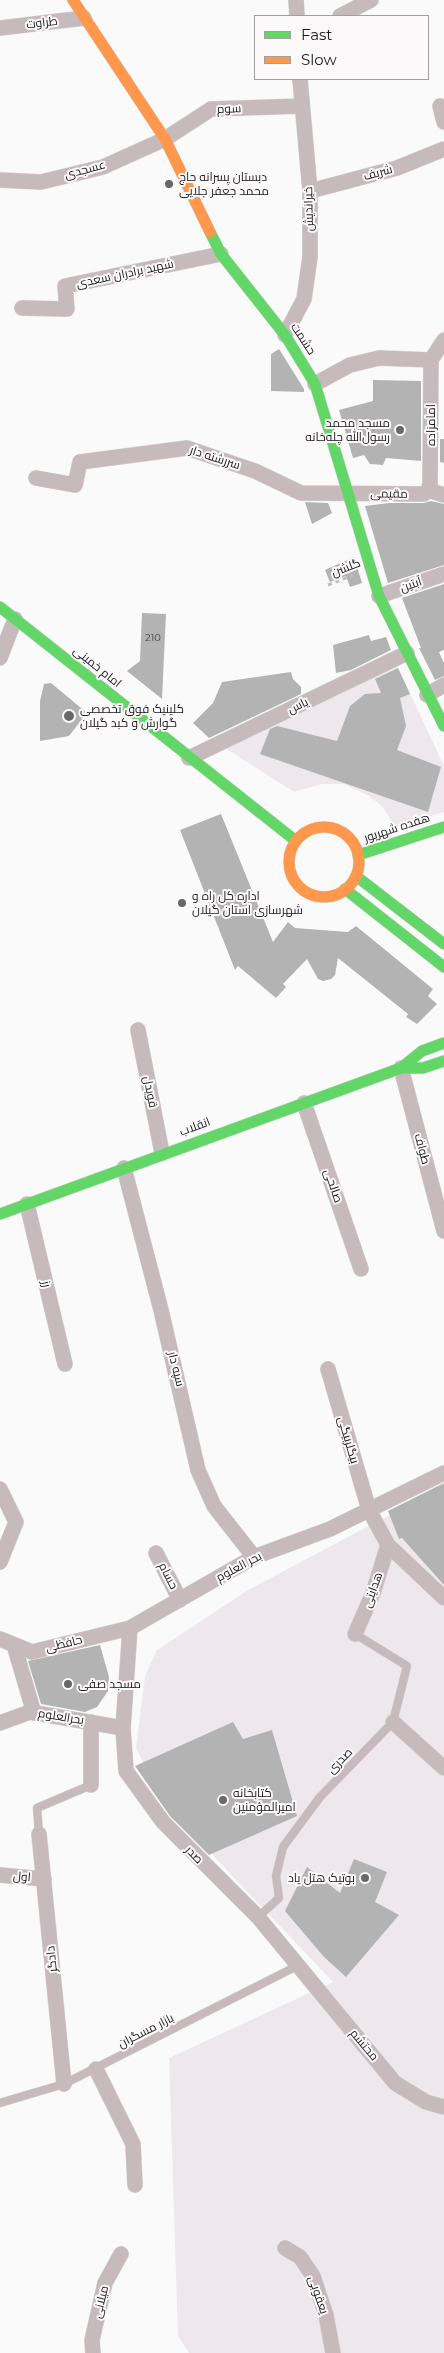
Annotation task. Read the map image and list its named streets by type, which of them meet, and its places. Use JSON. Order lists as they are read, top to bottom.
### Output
{
  "streets": {
    "main road": [
      "حشمت",
      "امام خمینی",
      "هفده شهریور",
      "انقلاب"
    ],
    "street": [
      "طراوت",
      "سوم",
      "عسجدی",
      "شریف",
      "خیراندیش",
      "شهید برادران سعدی",
      "امامزاده",
      "سررشته دار",
      "مقیمی",
      "آبتین",
      "یاس",
      "قویدل",
      "طواف",
      "صالحی",
      "رز",
      "سپه دار",
      "بیگلربیگی",
      "بحر العلوم",
      "حسام",
      "هدایتی",
      "حافظی",
      "بحرالعلوم",
      "صدر",
      "اول",
      "دادگر",
      "محتشم",
      "یعقوبی",
      "میلانی"
    ],
    "lane": ["صدری", "بازار مسگران"],
    "path": ["گلشن"]
  },
  "crossings": [
    ["طراوت", "حشمت"],
    ["سوم", "عسجدی"],
    ["سوم", "خیراندیش"],
    ["سوم", "حشمت"],
    ["عسجدی", "حشمت"],
    ["شریف", "خیراندیش"],
    ["خیراندیش", "حشمت"],
    ["شهید برادران سعدی", "حشمت"],
    ["حشمت", "سررشته دار"],
    ["حشمت", "مقیمی"],
    ["حشمت", "گلشن"],
    ["حشمت", "آبتین"],
    ["حشمت", "یاس"],
    ["امامزاده", "مقیمی"],
    ["سررشته دار", "مقیمی"],
    ["امام خمینی", "یاس"],
    ["امام خمینی", "هفده شهریور"],
    ["قویدل", "انقلاب"],
    ["انقلاب", "طواف"],
    ["انقلاب", "صالحی"],
    ["انقلاب", "رز"],
    ["انقلاب", "سپه دار"],
    ["سپه دار", "بحر العلوم"],
    ["بیگلربیگی", "بحر العلوم"],
    ["بیگلربیگی", "هدایتی"],
    ["بحر العلوم", "حسام"],
    ["بحر العلوم", "حافظی"],
    ["بحرالعلوم", "صدر"],
    ["صدری", "صدر"],
    ["صدر", "بازار مسگران"],
    ["صدر", "محتشم"],
    ["اول", "دادگر"],
    ["دادگر", "بازار مسگران"],
    ["بازار مسگران", "محتشم"]
  ],
  "places": [
    "دبستان پسرانه حاج محمد جعفر جلایی",
    "مسجد محمد رسول‌‌الله چله‌خانه",
    "کلینیک فوق تخصصی گوارش و کبد گیلان",
    "اداره کل راه و شهرسازی استان گیلان",
    "مسجد صفی",
    "کتابخانه امیرالمؤمنین",
    "بوتیک هتل یاد"
  ],
  "house_numbers": ["210"],
  "legend": ["Fast", "Slow"]
}
